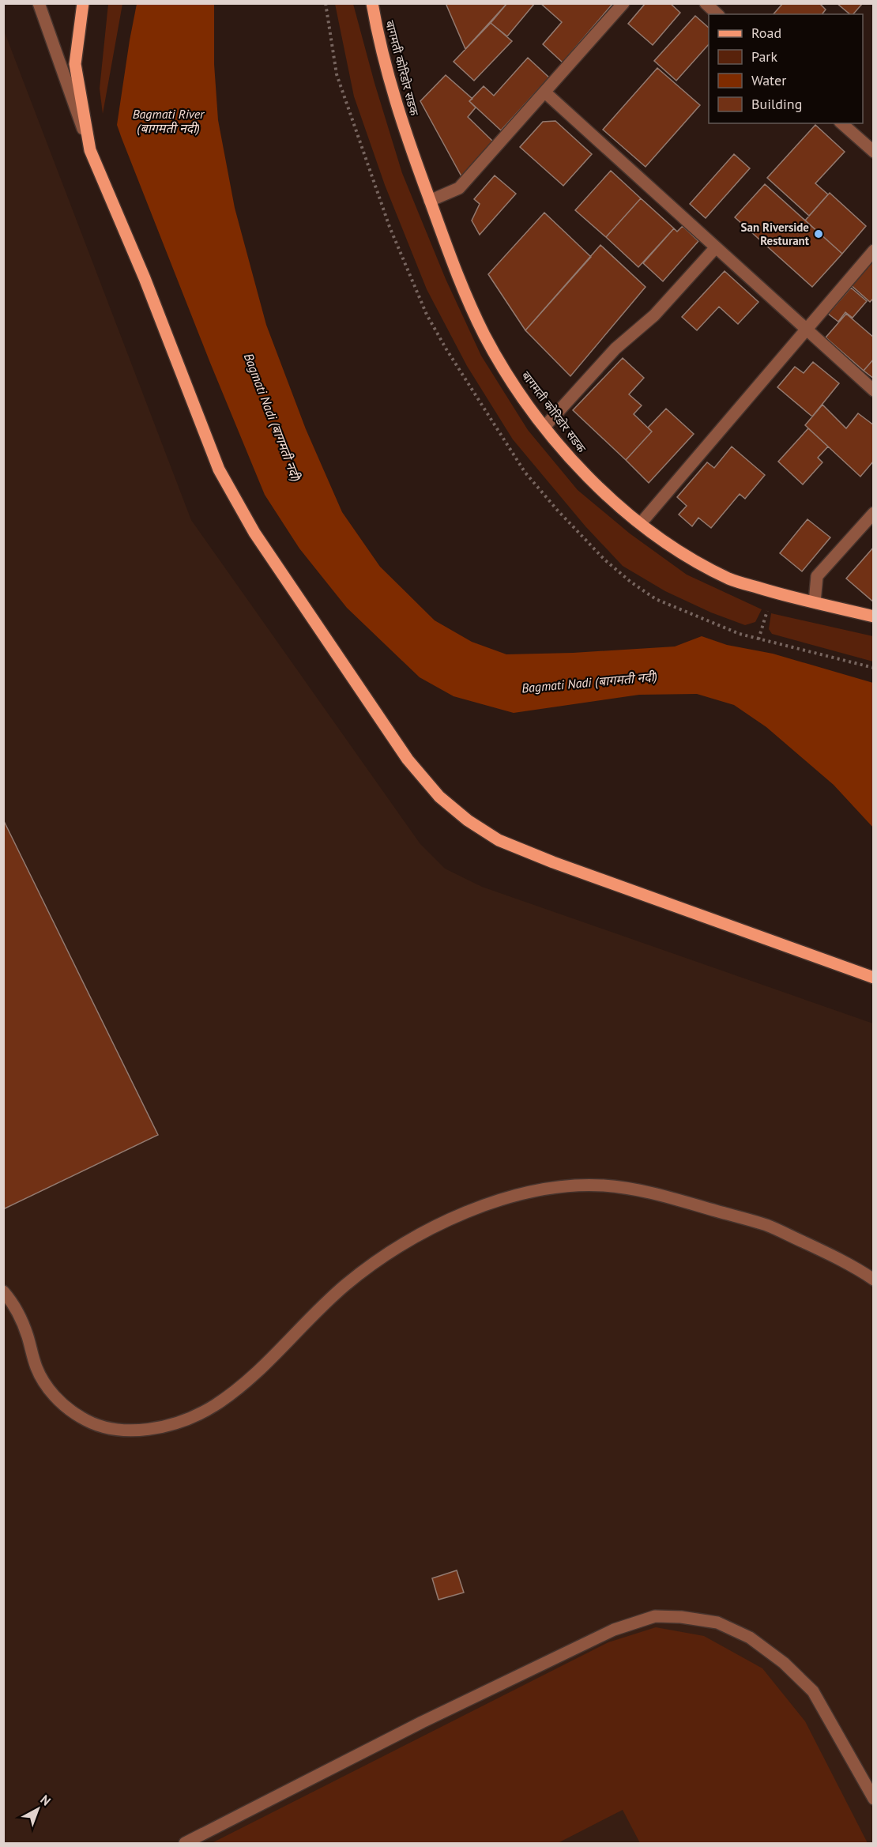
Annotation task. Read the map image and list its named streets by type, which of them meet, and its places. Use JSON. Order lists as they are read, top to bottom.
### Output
{
  "streets": {
    "main road": ["बागमती कोरिडोर सडक"]
  },
  "water": ["Bagmati River (बागमती नदी)", "Bagmati Nadi (बागमती नदी)"],
  "places": ["San Riverside Resturant"],
  "legend": [
    "Road",
    "Park",
    "Water",
    "Building"
  ],
  "north": "top right"
}
